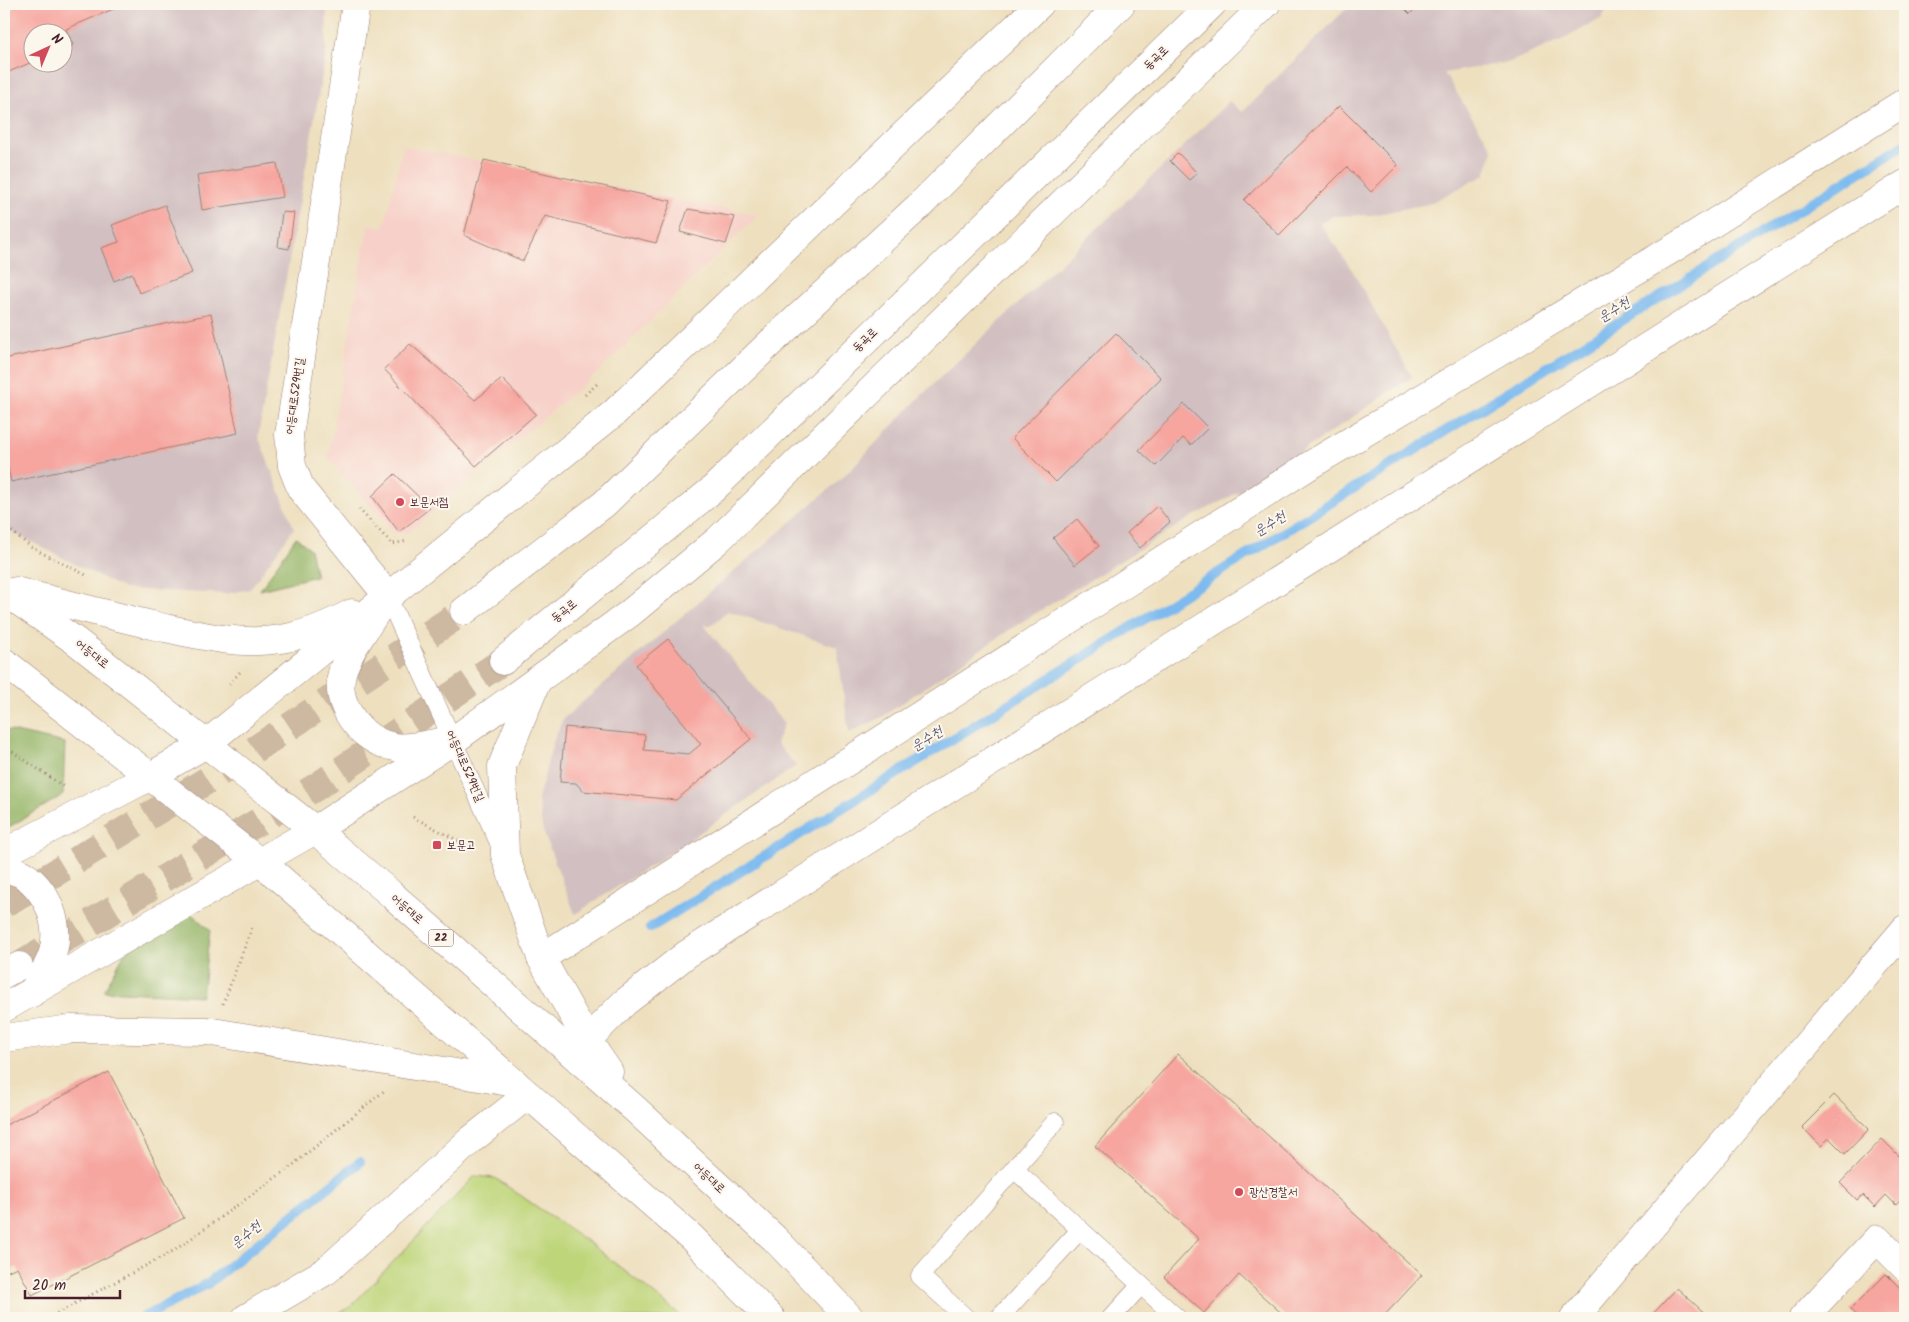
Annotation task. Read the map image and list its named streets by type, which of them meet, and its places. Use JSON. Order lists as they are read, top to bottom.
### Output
{
  "streets": {
    "main road": [
      "동곡로",
      "어등대로529번길",
      "어등대로",
      "22"
    ]
  },
  "water": ["운수천"],
  "places": {
    "other": ["보문서점", "광산경찰서"],
    "transit": ["보문고"]
  },
  "scale_bar": "20 m",
  "north": "top right"
}
